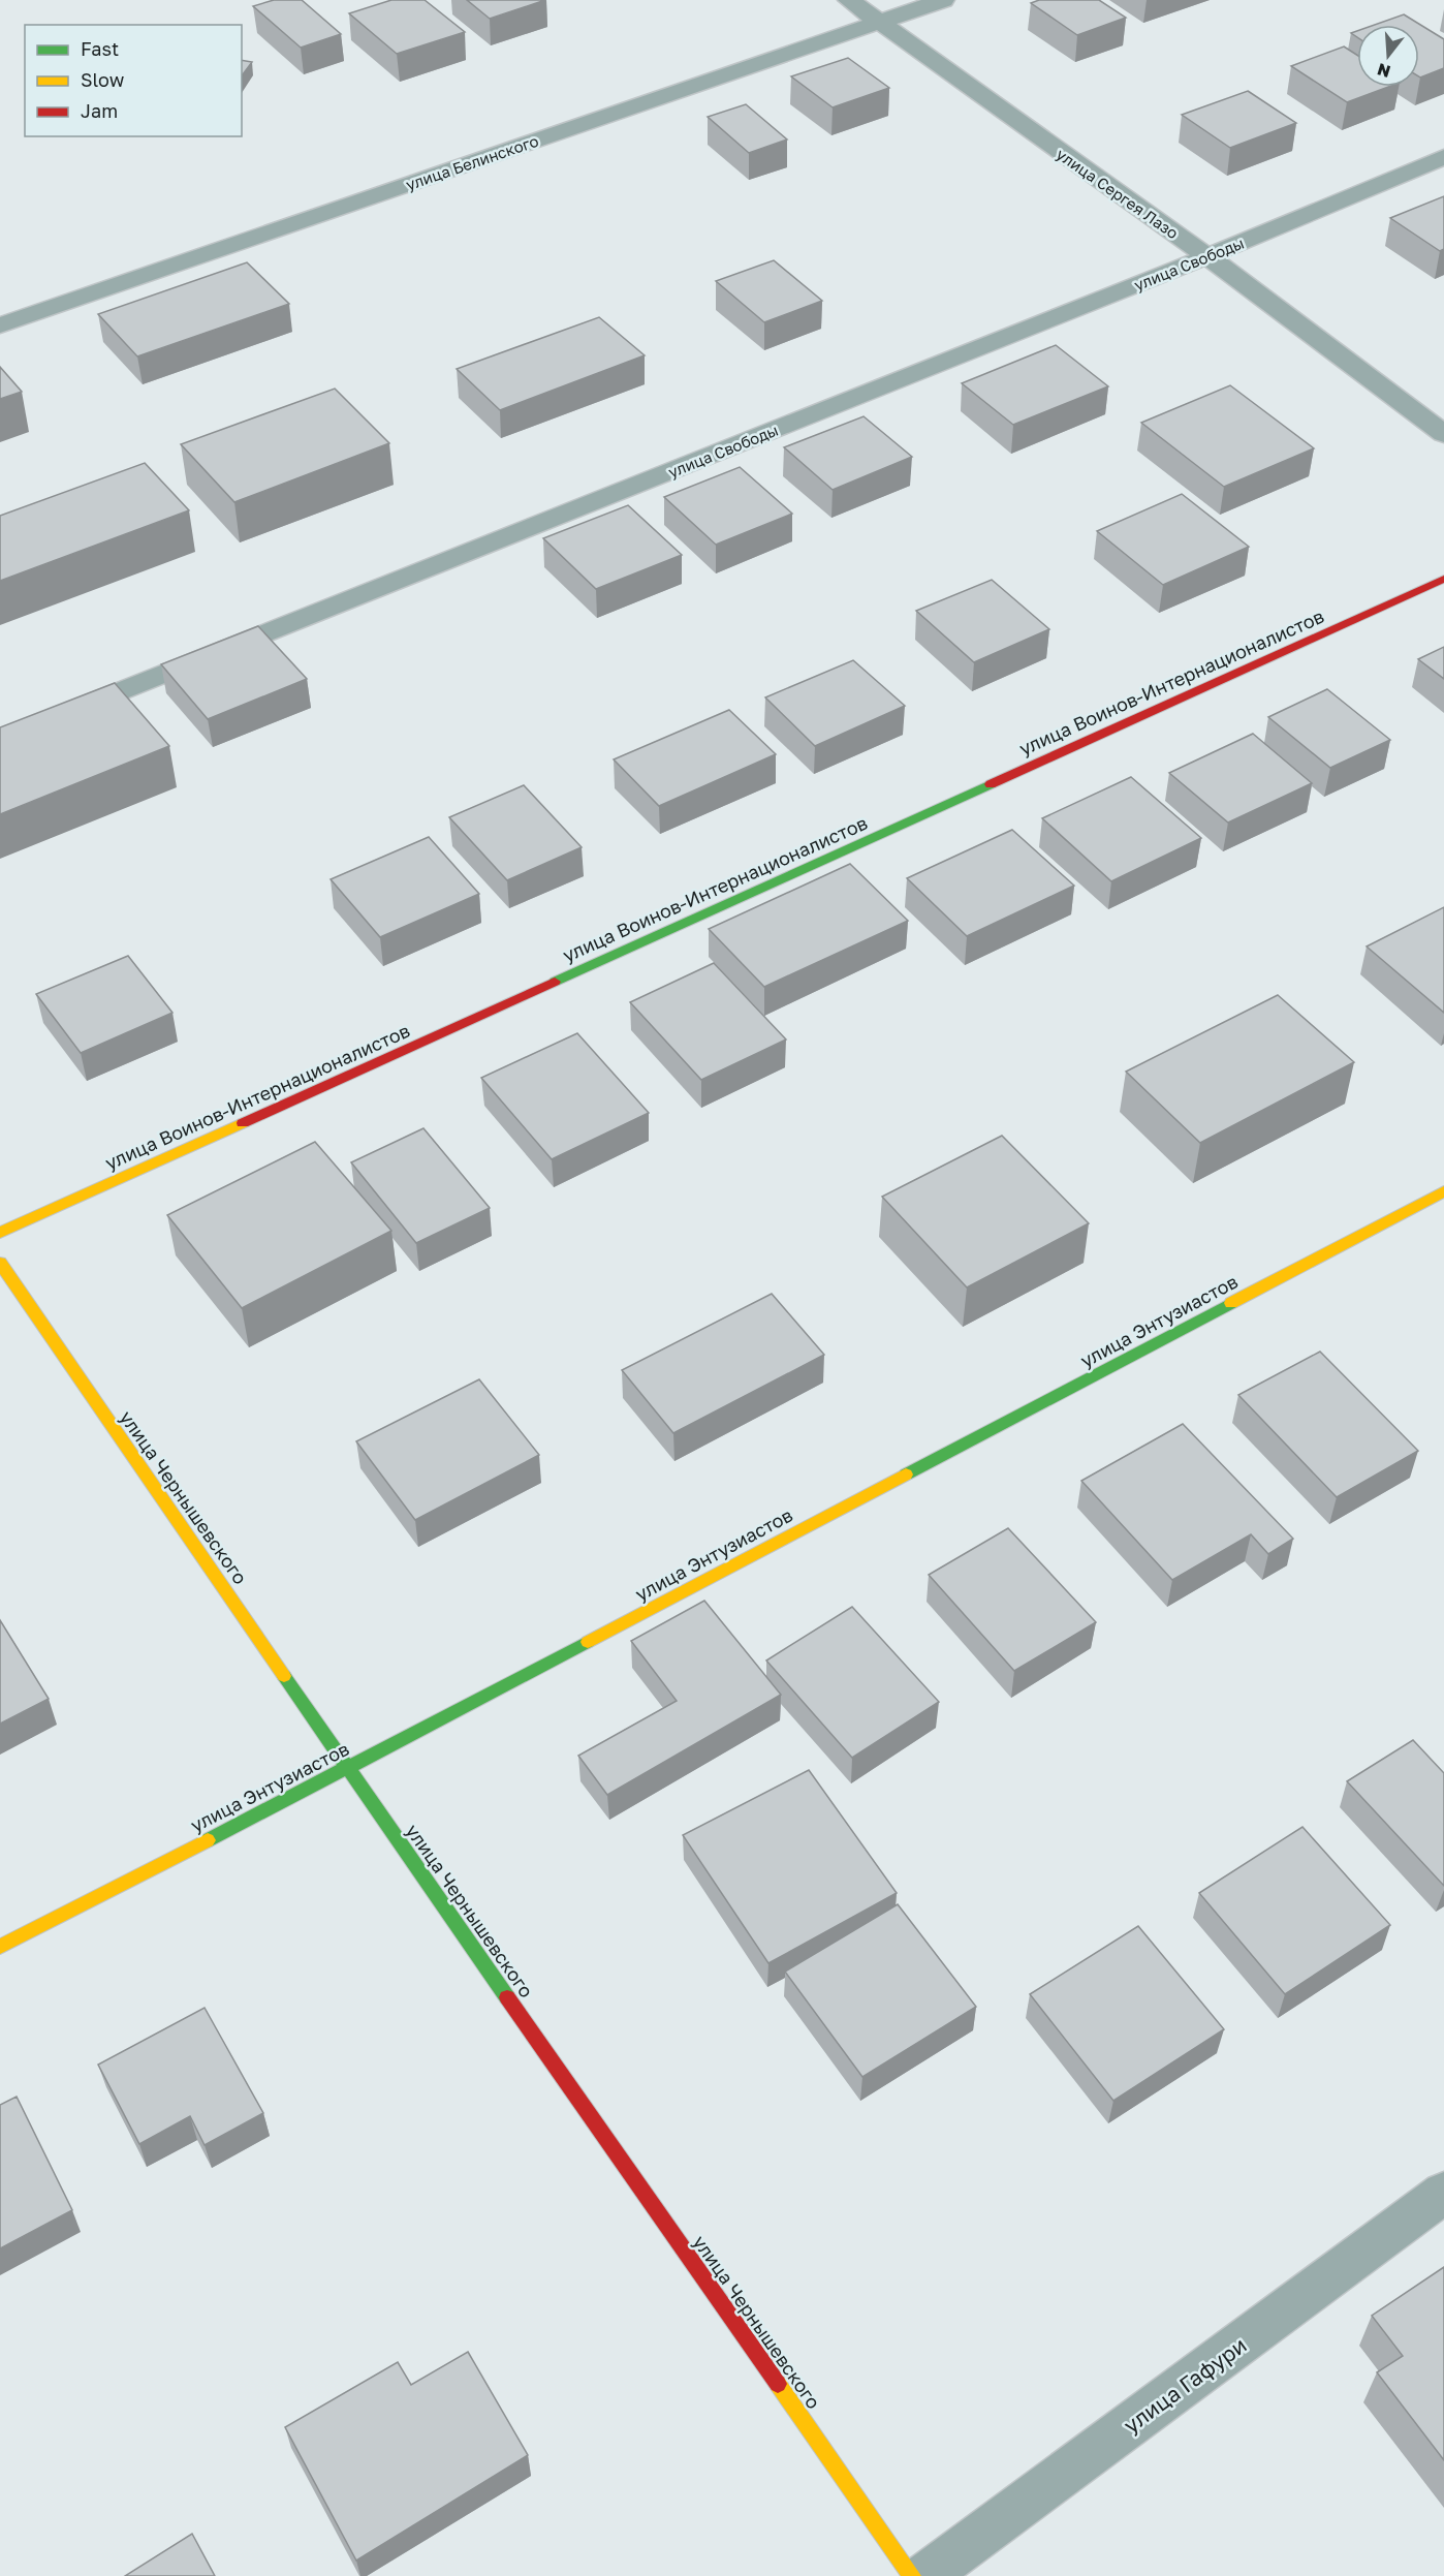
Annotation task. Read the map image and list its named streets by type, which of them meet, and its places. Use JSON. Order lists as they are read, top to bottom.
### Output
{
  "streets": {
    "street": [
      "улица Белинского",
      "улица Сергея Лазо",
      "улица Свободы",
      "улица Воинов-Интернационалистов",
      "улица Энтузиастов",
      "улица Чернышевского",
      "улица Гафури"
    ]
  },
  "crossings": [
    ["улица Белинского", "улица Сергея Лазо"],
    ["улица Сергея Лазо", "улица Свободы"],
    ["улица Энтузиастов", "улица Чернышевского"]
  ],
  "legend": ["Fast", "Slow", "Jam"],
  "north": "bottom"
}
